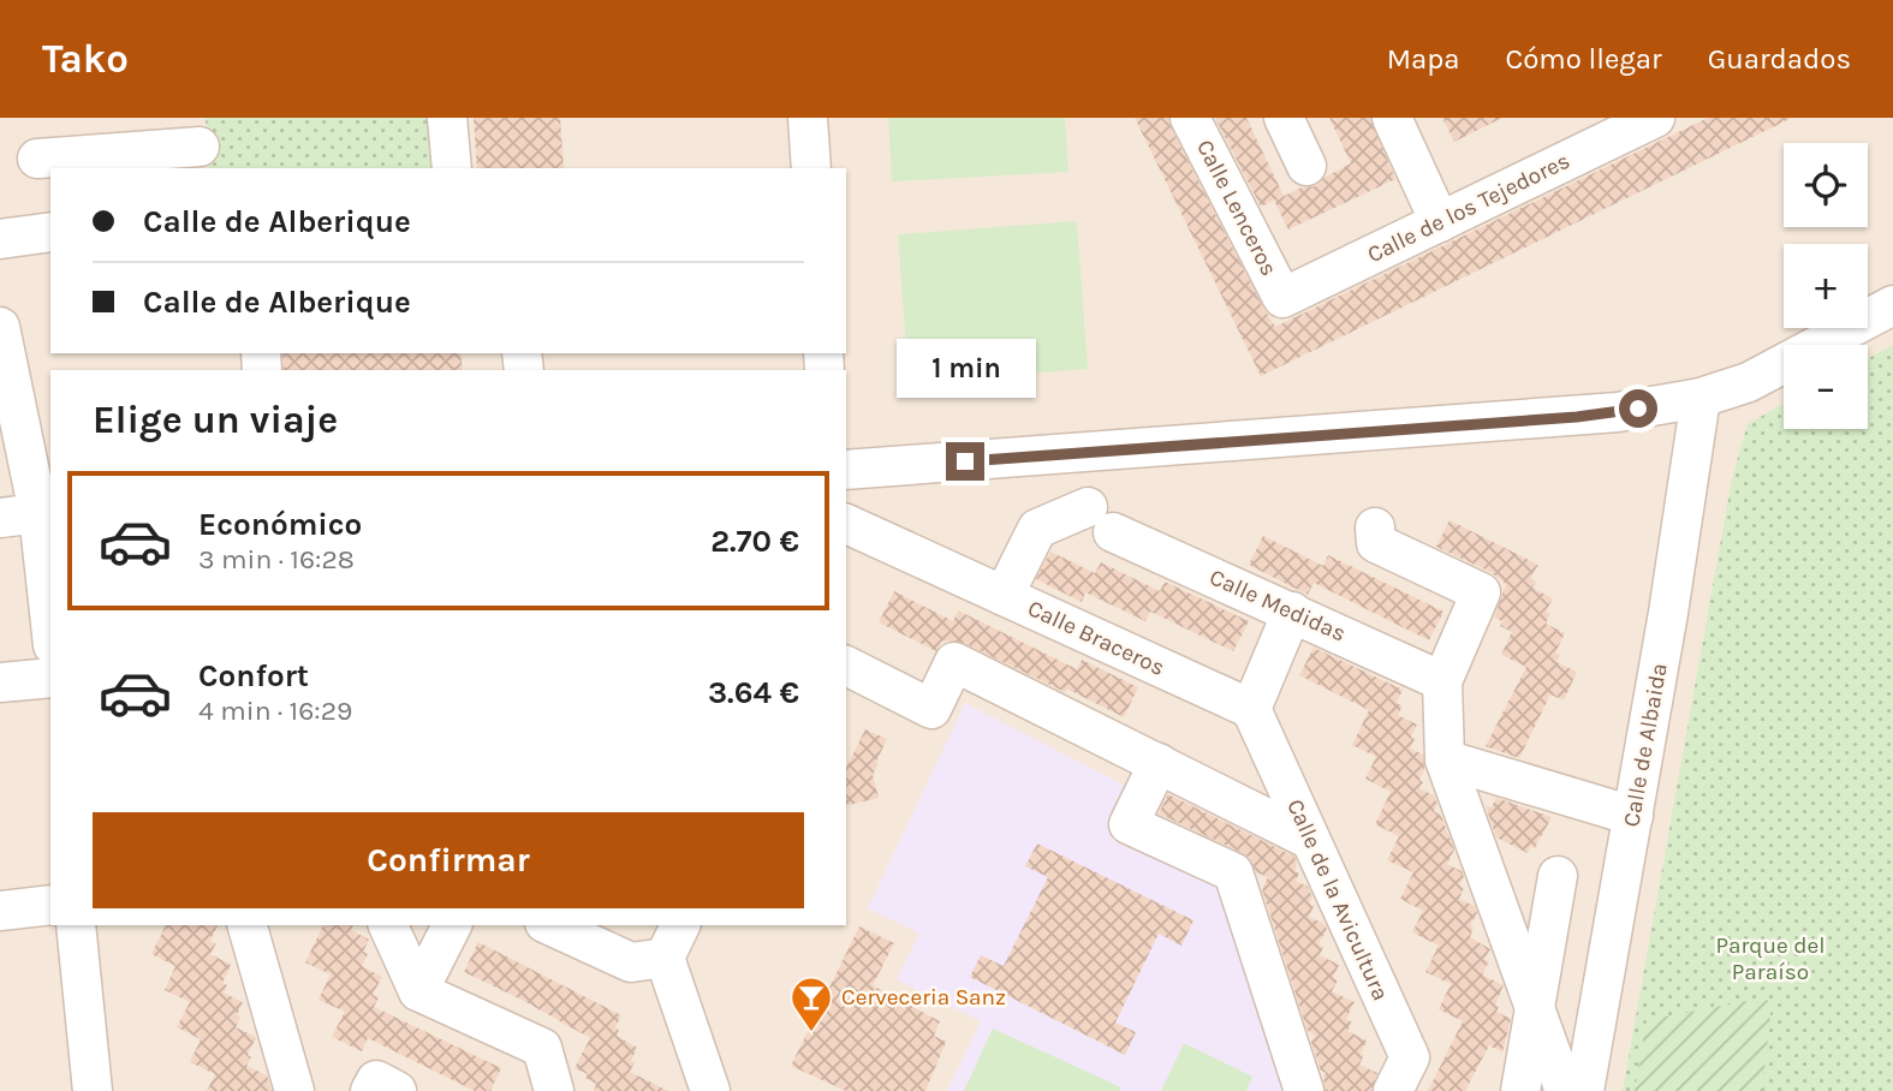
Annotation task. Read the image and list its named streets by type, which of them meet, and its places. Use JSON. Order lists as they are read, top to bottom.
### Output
{
  "streets": {
    "street": [
      "Calle Lenceros",
      "Calle de los Tejedores",
      "Calle Medidas",
      "Calle Braceros",
      "Calle de Albaida",
      "Calle de la Avicultura"
    ]
  },
  "crossings": [
    ["Calle Lenceros", "Calle de los Tejedores"],
    ["Calle Medidas", "Calle Braceros"],
    ["Calle Braceros", "Calle de la Avicultura"]
  ],
  "parks": ["Parque del Paraíso"],
  "places": {
    "bar": ["Cerveceria Sanz"]
  },
  "page": {
    "header": "Tako",
    "nav": ["Mapa", "Cómo llegar", "Guardados"],
    "map_buttons": ["+", "−"],
    "banner": ["Calle de Alberique", "Calle de Alberique"],
    "bubble": "1 min",
    "heading": "Elige un viaje",
    "list": [
      {
        "name": "Económico",
        "note": "3 min · 16:28",
        "value": "2.70 €"
      },
      {
        "name": "Confort",
        "note": "4 min · 16:29",
        "value": "3.64 €"
      }
    ],
    "buttons": "Confirmar"
  }
}
